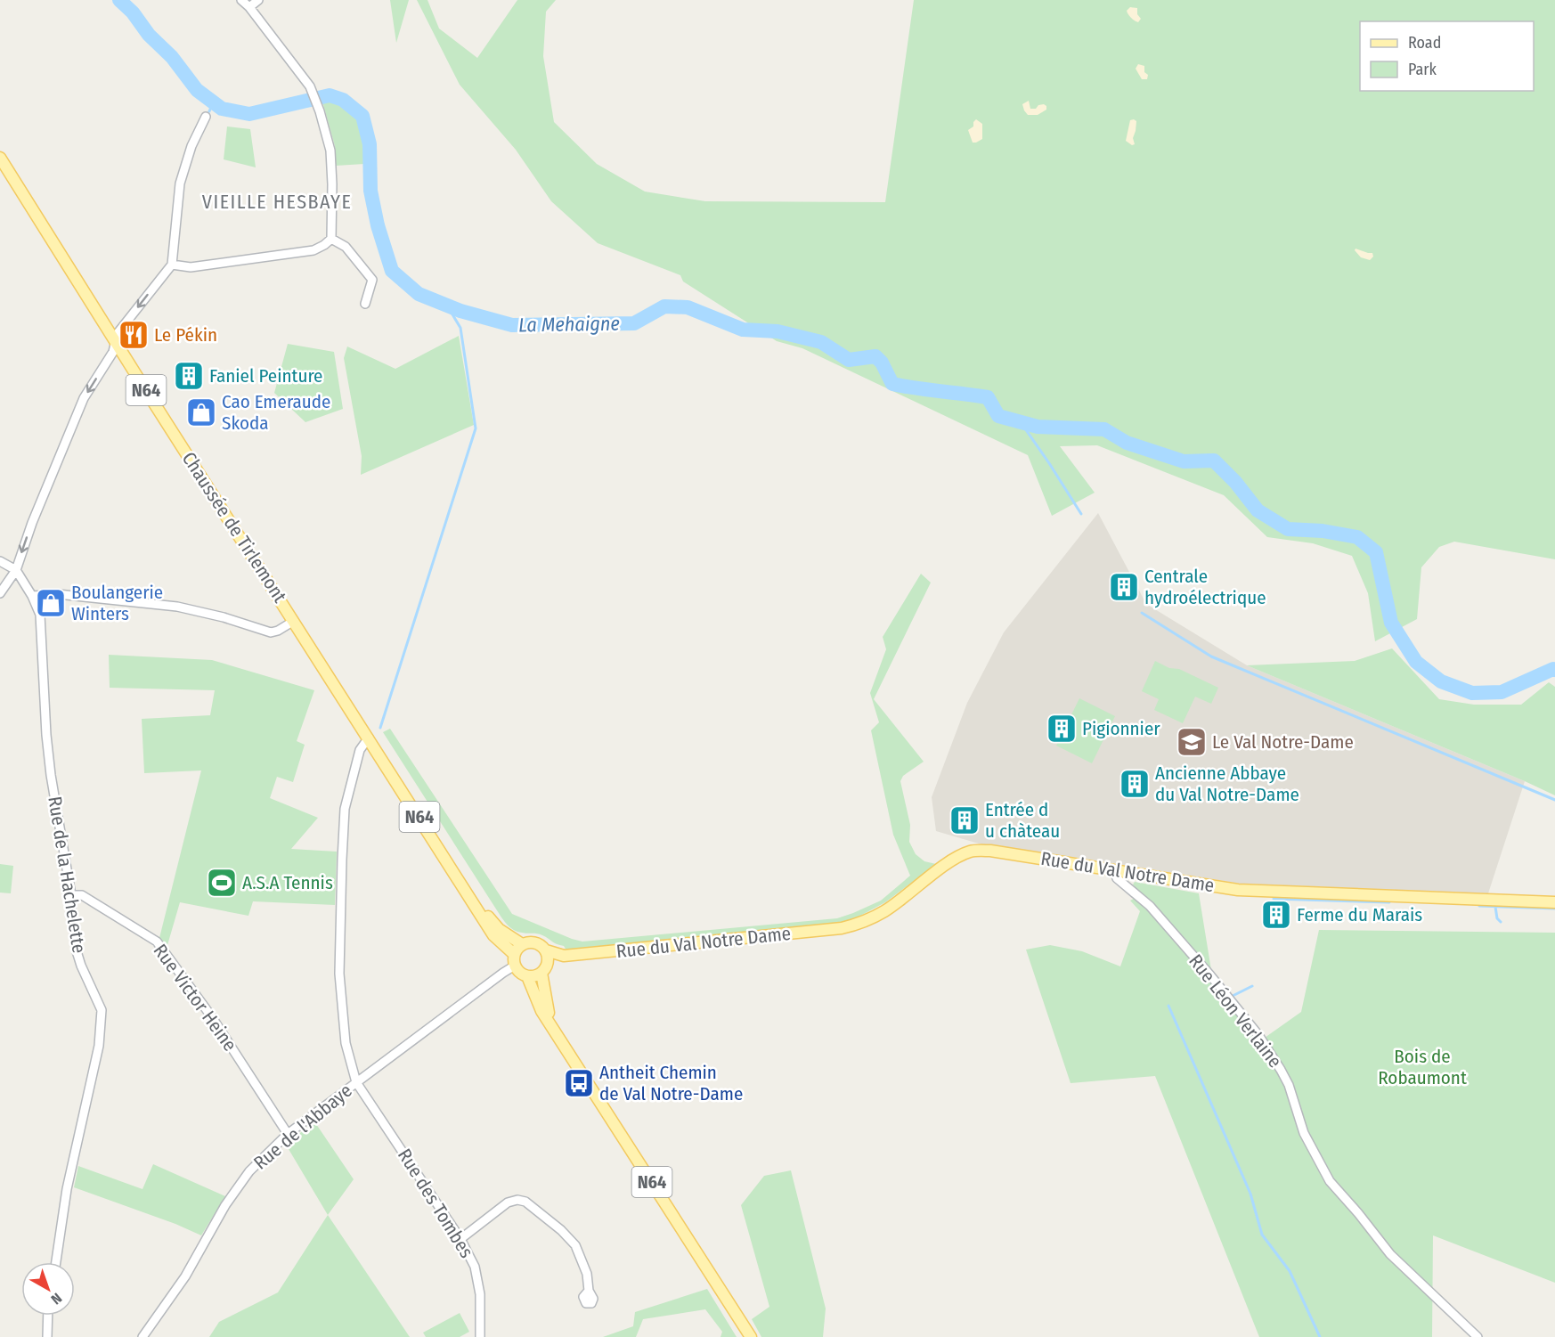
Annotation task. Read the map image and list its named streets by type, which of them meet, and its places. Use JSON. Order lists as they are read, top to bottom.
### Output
{
  "streets": {
    "main road": ["N64", "Chaussée de Tirlemont", "Rue du Val Notre Dame"],
    "street": [
      "Rue de la Hachelette",
      "Rue Victor Heine",
      "Rue Léon Verlaine",
      "Rue de l'Abbaye",
      "Rue des Tombes"
    ]
  },
  "crossings": [
    ["N64", "Chaussée de Tirlemont"],
    ["N64", "Rue du Val Notre Dame"],
    ["N64", "Rue de l'Abbaye"],
    ["Chaussée de Tirlemont", "Rue du Val Notre Dame"],
    ["Chaussée de Tirlemont", "Rue de l'Abbaye"],
    ["Chaussée de Tirlemont", "Rue des Tombes"],
    ["Rue du Val Notre Dame", "Rue Léon Verlaine"],
    ["Rue du Val Notre Dame", "Rue de l'Abbaye"],
    ["Rue de la Hachelette", "Rue Victor Heine"],
    ["Rue Victor Heine", "Rue de l'Abbaye"],
    ["Rue de l'Abbaye", "Rue des Tombes"]
  ],
  "districts": ["VIEILLE HESBAYE"],
  "water": ["La Mehaigne"],
  "parks": ["Bois de Robaumont"],
  "places": {
    "restaurant": ["Le Pékin"],
    "building": [
      "Faniel Peinture",
      "Centrale hydroélectrique",
      "Pigionnier",
      "Ancienne Abbaye du Val Notre-Dame",
      "Entrée d u chàteau",
      "Ferme du Marais"
    ],
    "shop": ["Cao Emeraude Skoda", "Boulangerie Winters"],
    "school or university": ["Le Val Notre-Dame"],
    "sports": ["A.S.A Tennis"],
    "bus stop": ["Antheit Chemin de Val Notre-Dame"]
  },
  "legend": ["Road", "Park"],
  "north": "bottom right"
}
